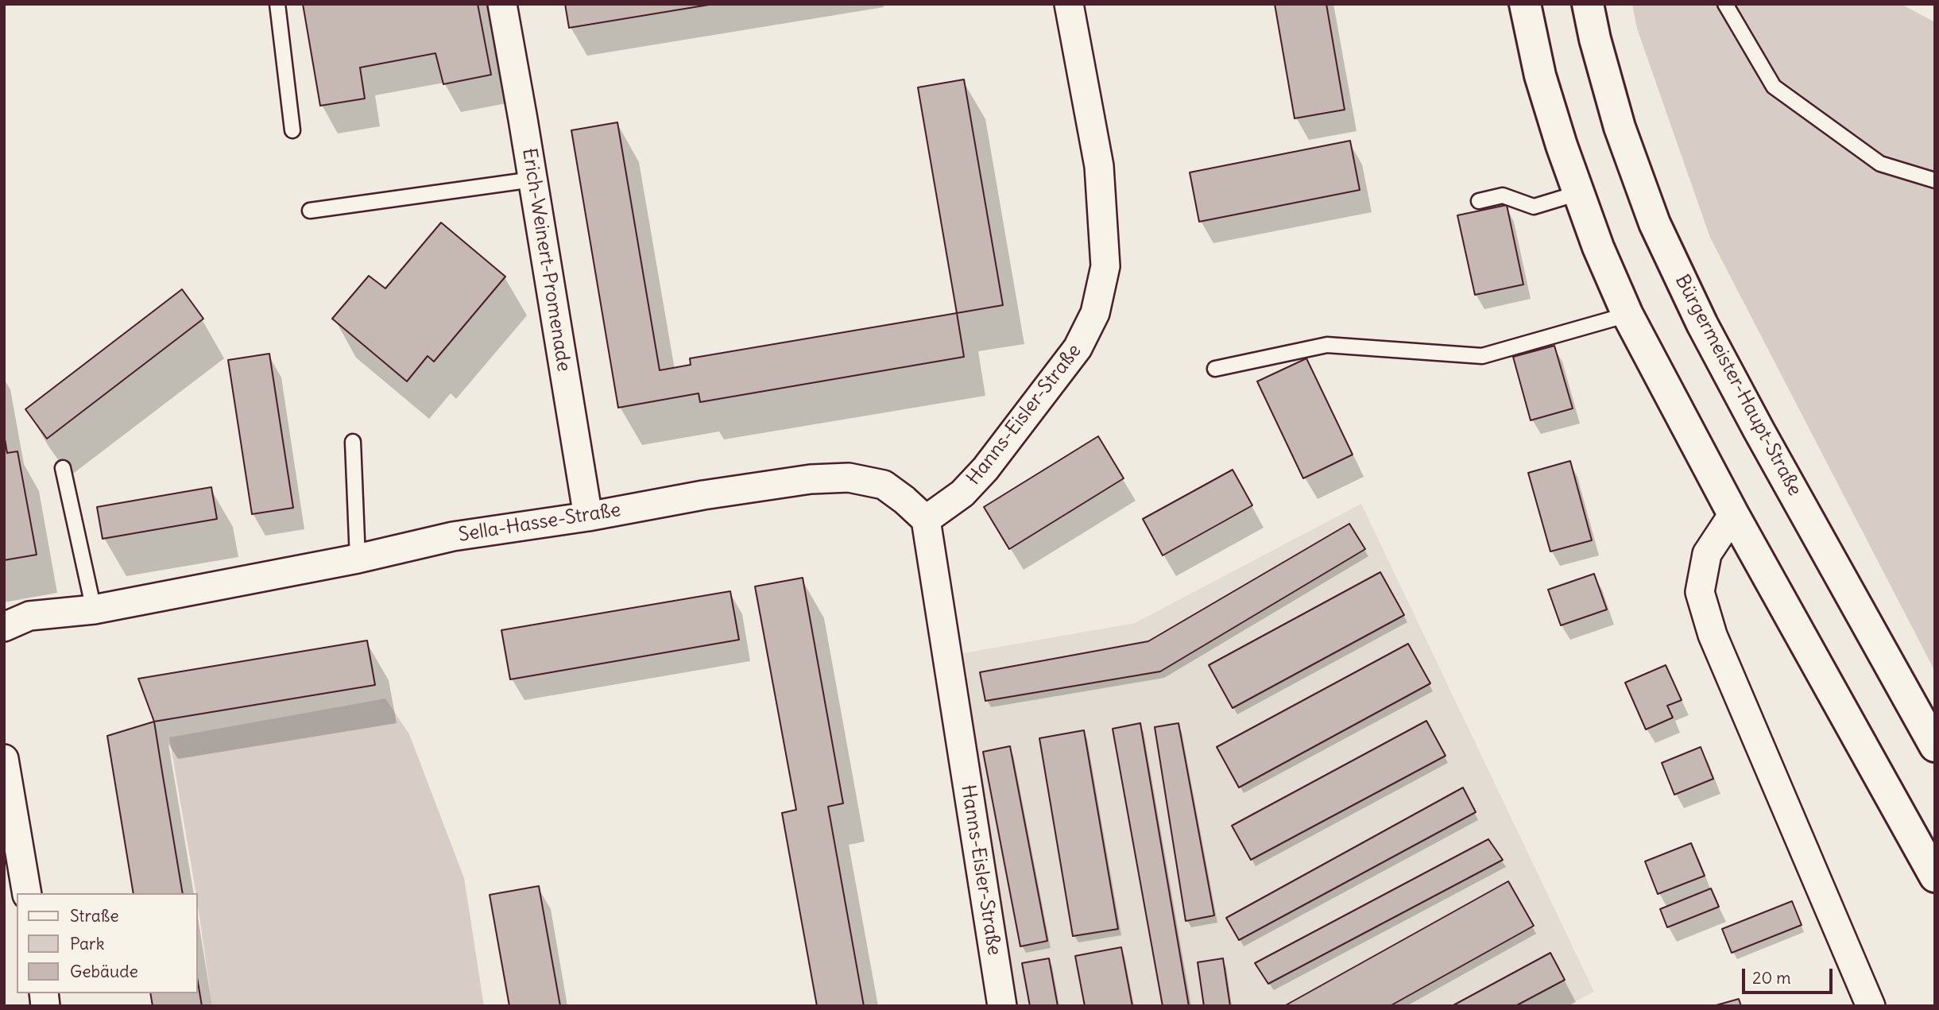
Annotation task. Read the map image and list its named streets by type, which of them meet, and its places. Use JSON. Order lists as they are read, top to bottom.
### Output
{
  "streets": {
    "street": [
      "Erich-Weinert-Promenade",
      "Bürgermeister-Haupt-Straße",
      "Hanns-Eisler-Straße",
      "Sella-Hasse-Straße"
    ]
  },
  "crossings": [
    ["Erich-Weinert-Promenade", "Sella-Hasse-Straße"],
    ["Hanns-Eisler-Straße", "Sella-Hasse-Straße"]
  ],
  "legend": ["Straße", "Park", "Gebäude"],
  "scale_bar": "20 m"
}
